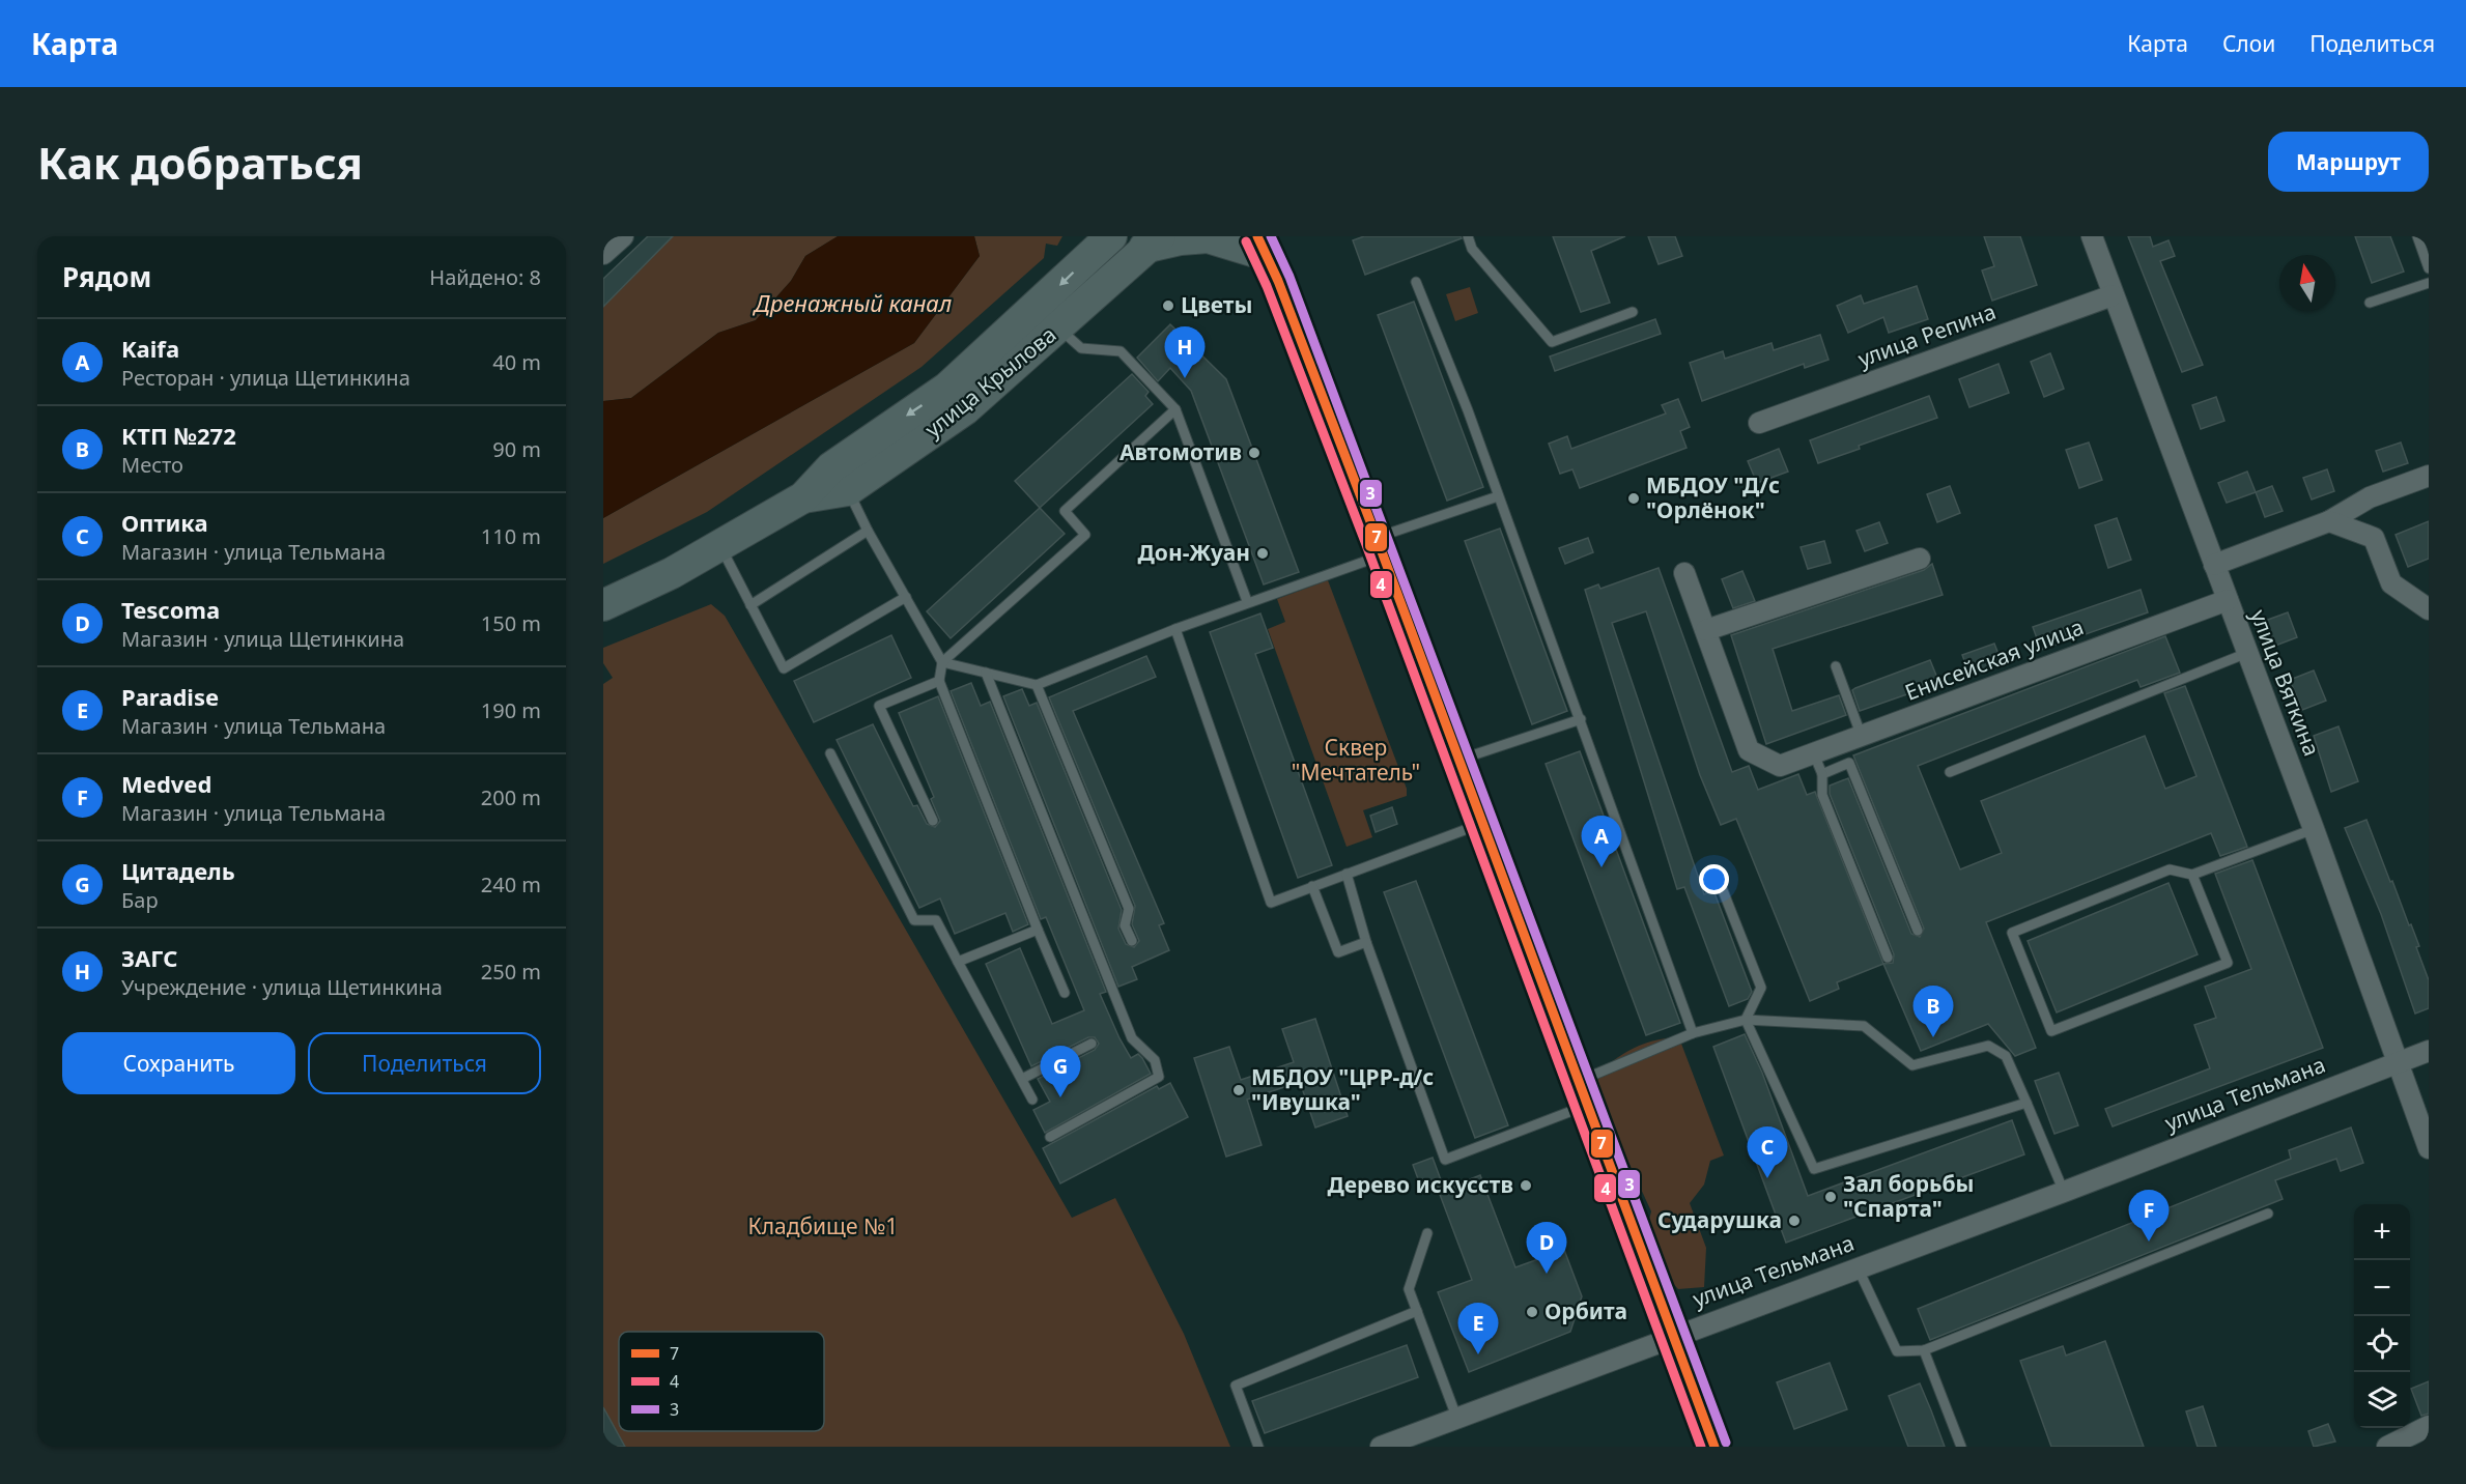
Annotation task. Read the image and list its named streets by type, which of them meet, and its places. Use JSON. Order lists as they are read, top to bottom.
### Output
{
  "streets": {
    "main road": ["улица Крылова"],
    "street": [
      "улица Репина",
      "Енисейская улица",
      "улица Вяткина",
      "улица Тельмана"
    ]
  },
  "crossings": [
    ["улица Репина", "улица Вяткина"],
    ["Енисейская улица", "улица Вяткина"],
    ["улица Вяткина", "улица Тельмана"]
  ],
  "water": ["Дренажный канал"],
  "parks": ["Сквер \"Мечтатель\"", "Кладбище №1"],
  "places": [
    "Цветы",
    "Автомотив",
    "МБДОУ \"Д/с \"Орлёнок\"",
    "Дон-Жуан",
    "МБДОУ \"ЦРР-д/с \"Ивушка\"",
    "Дерево искусств",
    "Зал борьбы \"Спарта\"",
    "Сударушка",
    "Орбита"
  ],
  "lines": ["transit line 7", "transit line 3", "transit line 4"],
  "legend": ["7", "4", "3"],
  "north": "top",
  "page": {
    "header": "Карта",
    "nav": ["Карта", "Слои", "Поделиться"],
    "buttons": [
      "Маршрут",
      ["Сохранить", "Поделиться"]
    ],
    "title": "Как добраться",
    "heading": ["Рядом", "Найдено: 8"],
    "list": [
      {
        "mark": "A",
        "name": "Kaifa",
        "note": "Ресторан · улица Щетинкина",
        "value": "40 m"
      },
      {
        "mark": "B",
        "name": "КТП №272",
        "note": "Место",
        "value": "90 m"
      },
      {
        "mark": "C",
        "name": "Оптика",
        "note": "Магазин · улица Тельмана",
        "value": "110 m"
      },
      {
        "mark": "D",
        "name": "Tescoma",
        "note": "Магазин · улица Щетинкина",
        "value": "150 m"
      },
      {
        "mark": "E",
        "name": "Paradise",
        "note": "Магазин · улица Тельмана",
        "value": "190 m"
      },
      {
        "mark": "F",
        "name": "Medved",
        "note": "Магазин · улица Тельмана",
        "value": "200 m"
      },
      {
        "mark": "G",
        "name": "Цитадель",
        "note": "Бар",
        "value": "240 m"
      },
      {
        "mark": "H",
        "name": "ЗАГС",
        "note": "Учреждение · улица Щетинкина",
        "value": "250 m"
      }
    ],
    "pins": [
      "H",
      "A",
      "B",
      "G",
      "C",
      "F",
      "D",
      "E"
    ],
    "map_buttons": ["+", "−"]
  }
}
